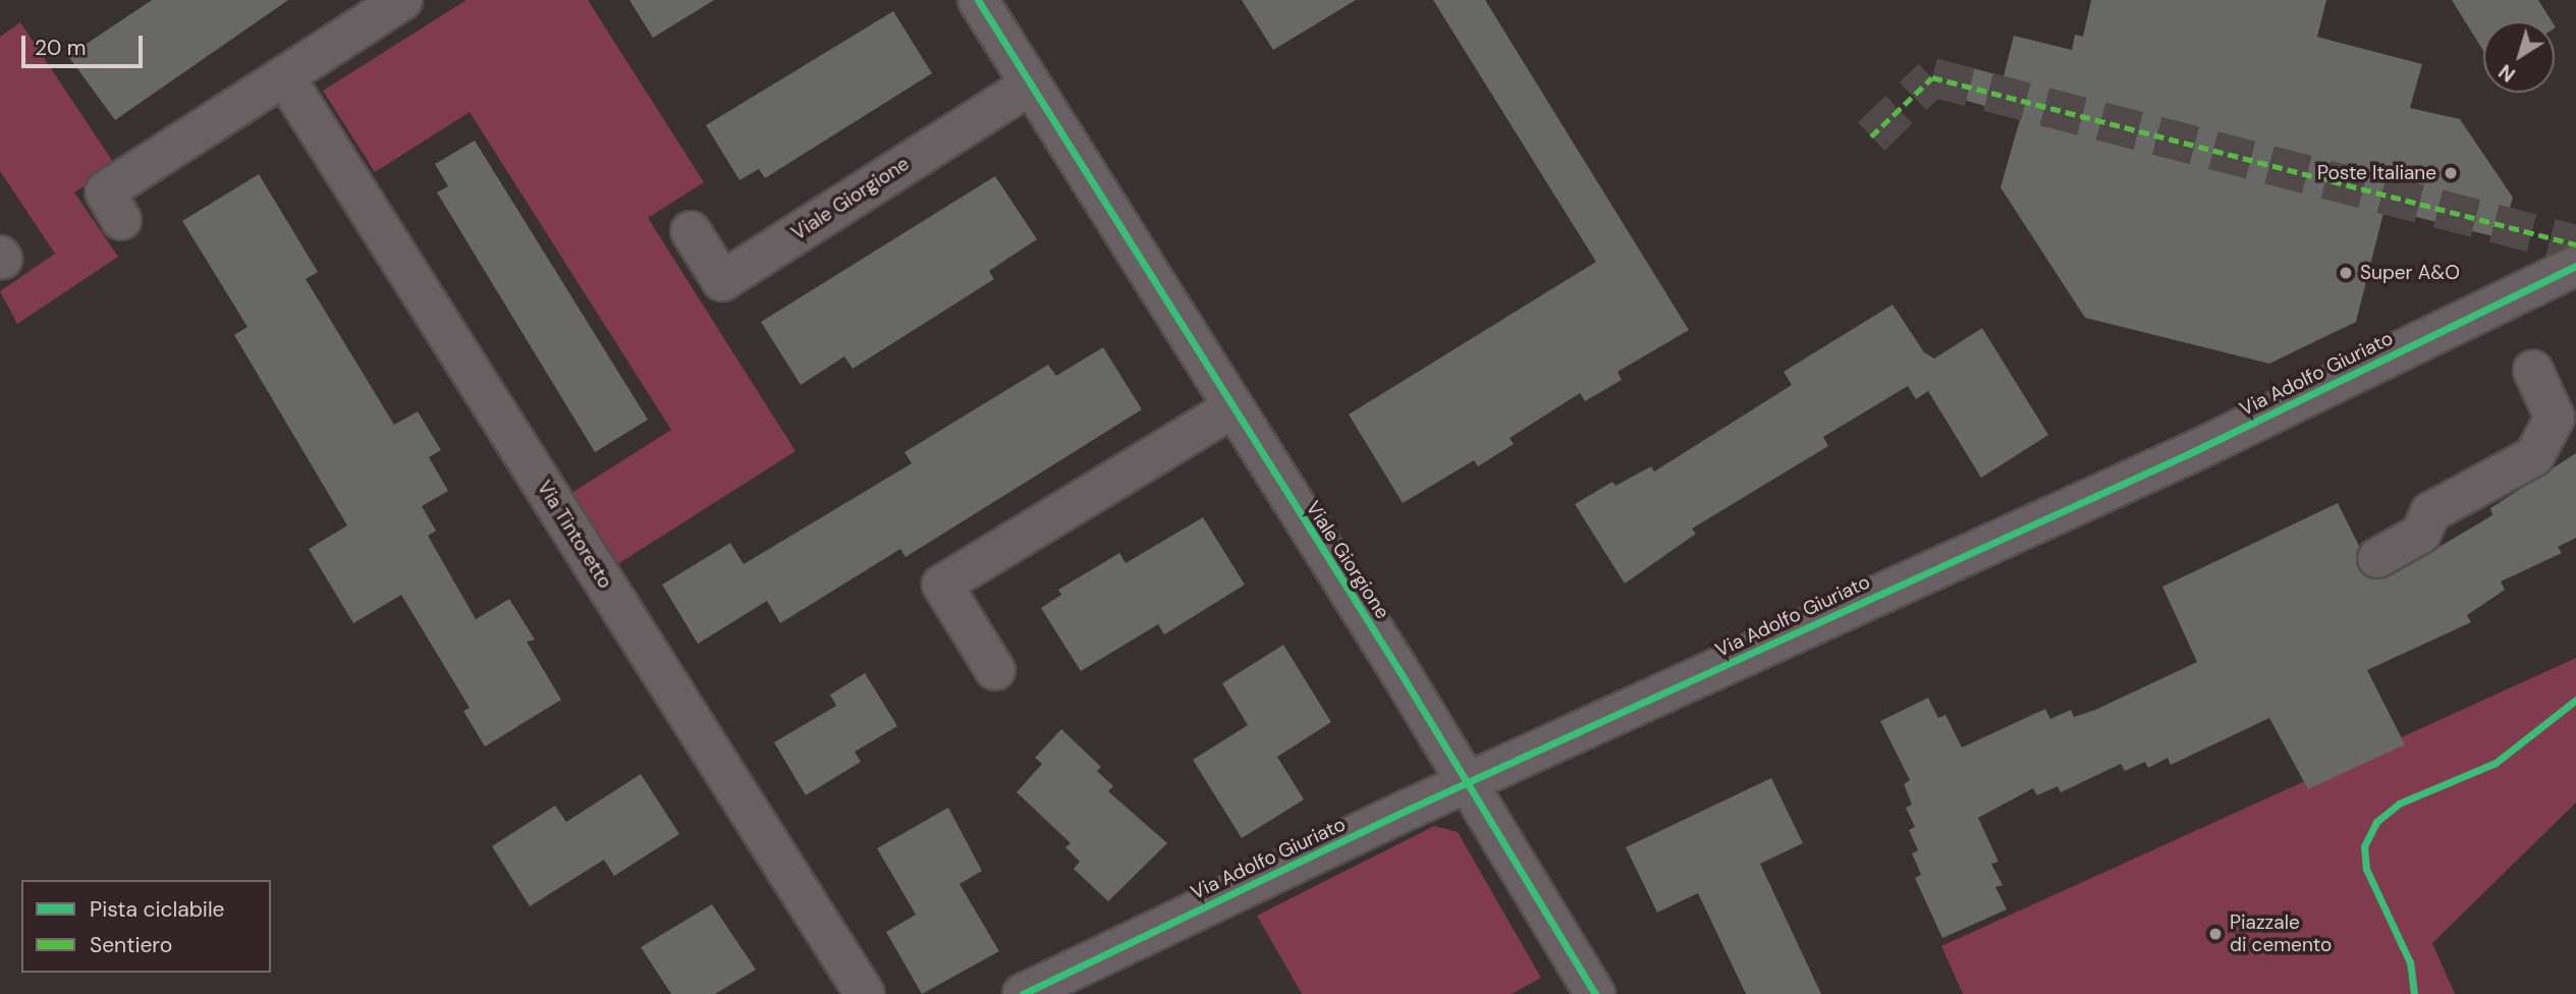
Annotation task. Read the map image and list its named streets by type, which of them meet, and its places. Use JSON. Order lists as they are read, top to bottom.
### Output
{
  "streets": {
    "street": ["Viale Giorgione", "Via Adolfo Giuriato", "Via Tintoretto"]
  },
  "crossings": [
    ["Viale Giorgione", "Via Adolfo Giuriato"]
  ],
  "places": ["Poste Italiane", "Super A&O", "Piazzale di cemento"],
  "legend": ["Pista ciclabile", "Sentiero"],
  "scale_bar": "20 m",
  "north": "bottom left"
}
